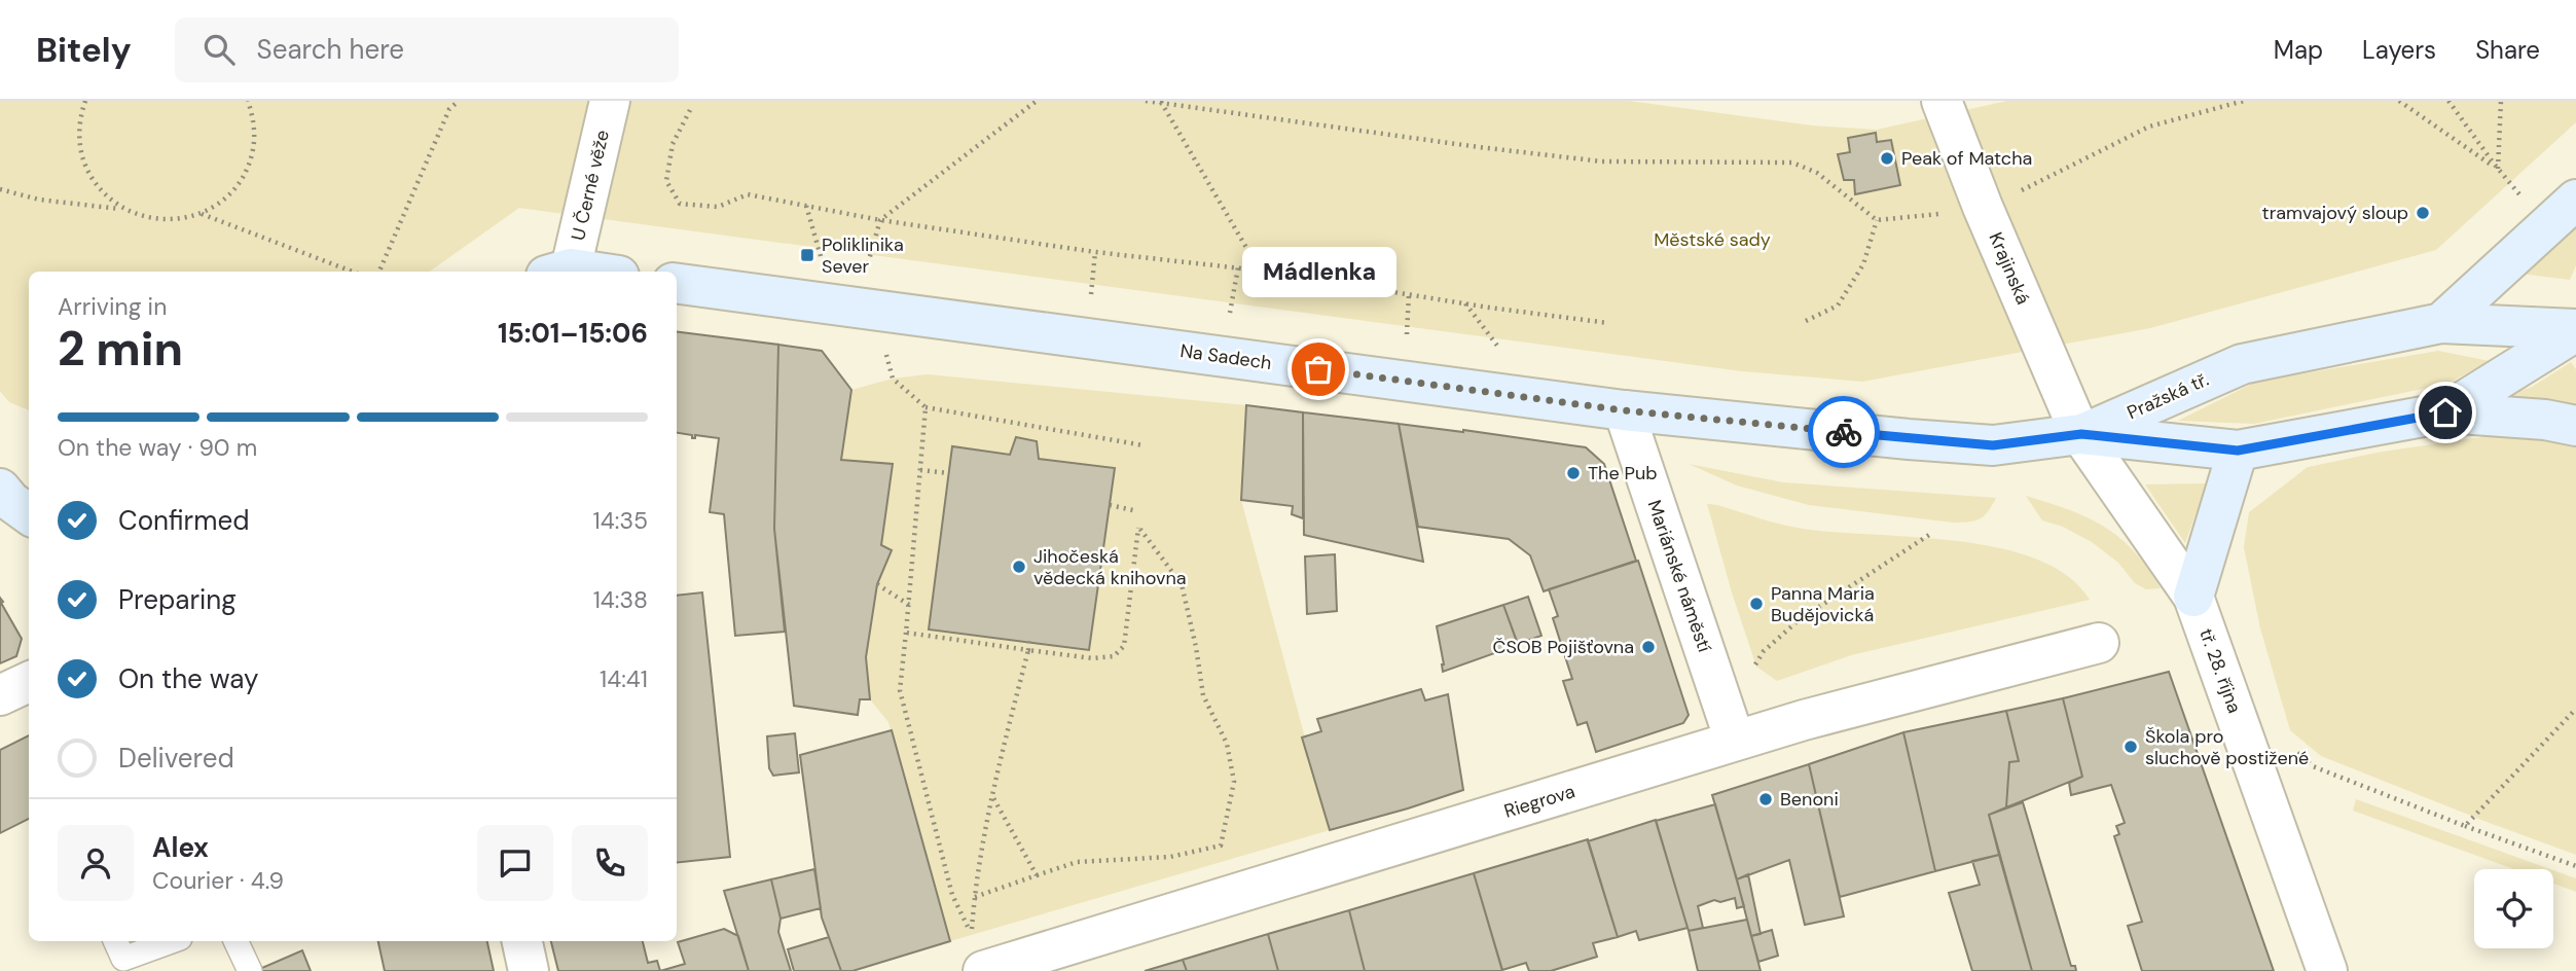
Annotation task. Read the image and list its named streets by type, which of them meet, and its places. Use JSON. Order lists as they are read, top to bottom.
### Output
{
  "streets": {
    "street": [
      "U Černé věže",
      "Krajinská",
      "Na Sadech",
      "Pražská tř.",
      "Mariánské náměstí",
      "tř. 28. října",
      "Riegrova"
    ]
  },
  "crossings": [
    ["Krajinská", "Na Sadech"],
    ["Krajinská", "Pražská tř."],
    ["Krajinská", "tř. 28. října"],
    ["Na Sadech", "Pražská tř."],
    ["Na Sadech", "Mariánské náměstí"],
    ["Na Sadech", "tř. 28. října"],
    ["Pražská tř.", "tř. 28. října"],
    ["Mariánské náměstí", "Riegrova"]
  ],
  "parks": ["Městské sady"],
  "places": {
    "other": [
      "Peak of Matcha",
      "tramvajový sloup",
      "Mádlenka",
      "The Pub",
      "Jihočeská vědecká knihovna",
      "Panna Maria Budějovická",
      "ČSOB Pojišťovna",
      "Škola pro sluchově postižené",
      "Benoni"
    ],
    "transit": ["Poliklinika Sever"]
  },
  "page": {
    "header": "Bitely",
    "search": "Search here",
    "nav": ["Map", "Layers", "Share"],
    "bubble": "Mádlenka",
    "heading": ["2 min", "Arriving in", "15:01–15:06"],
    "panel": ["Alex", "Courier · 4.9"],
    "bar": "On the way · 90 m",
    "list": [
      ["Confirmed", "14:35"],
      ["Preparing", "14:38"],
      ["On the way", "14:41"],
      "Delivered"
    ]
  }
}
